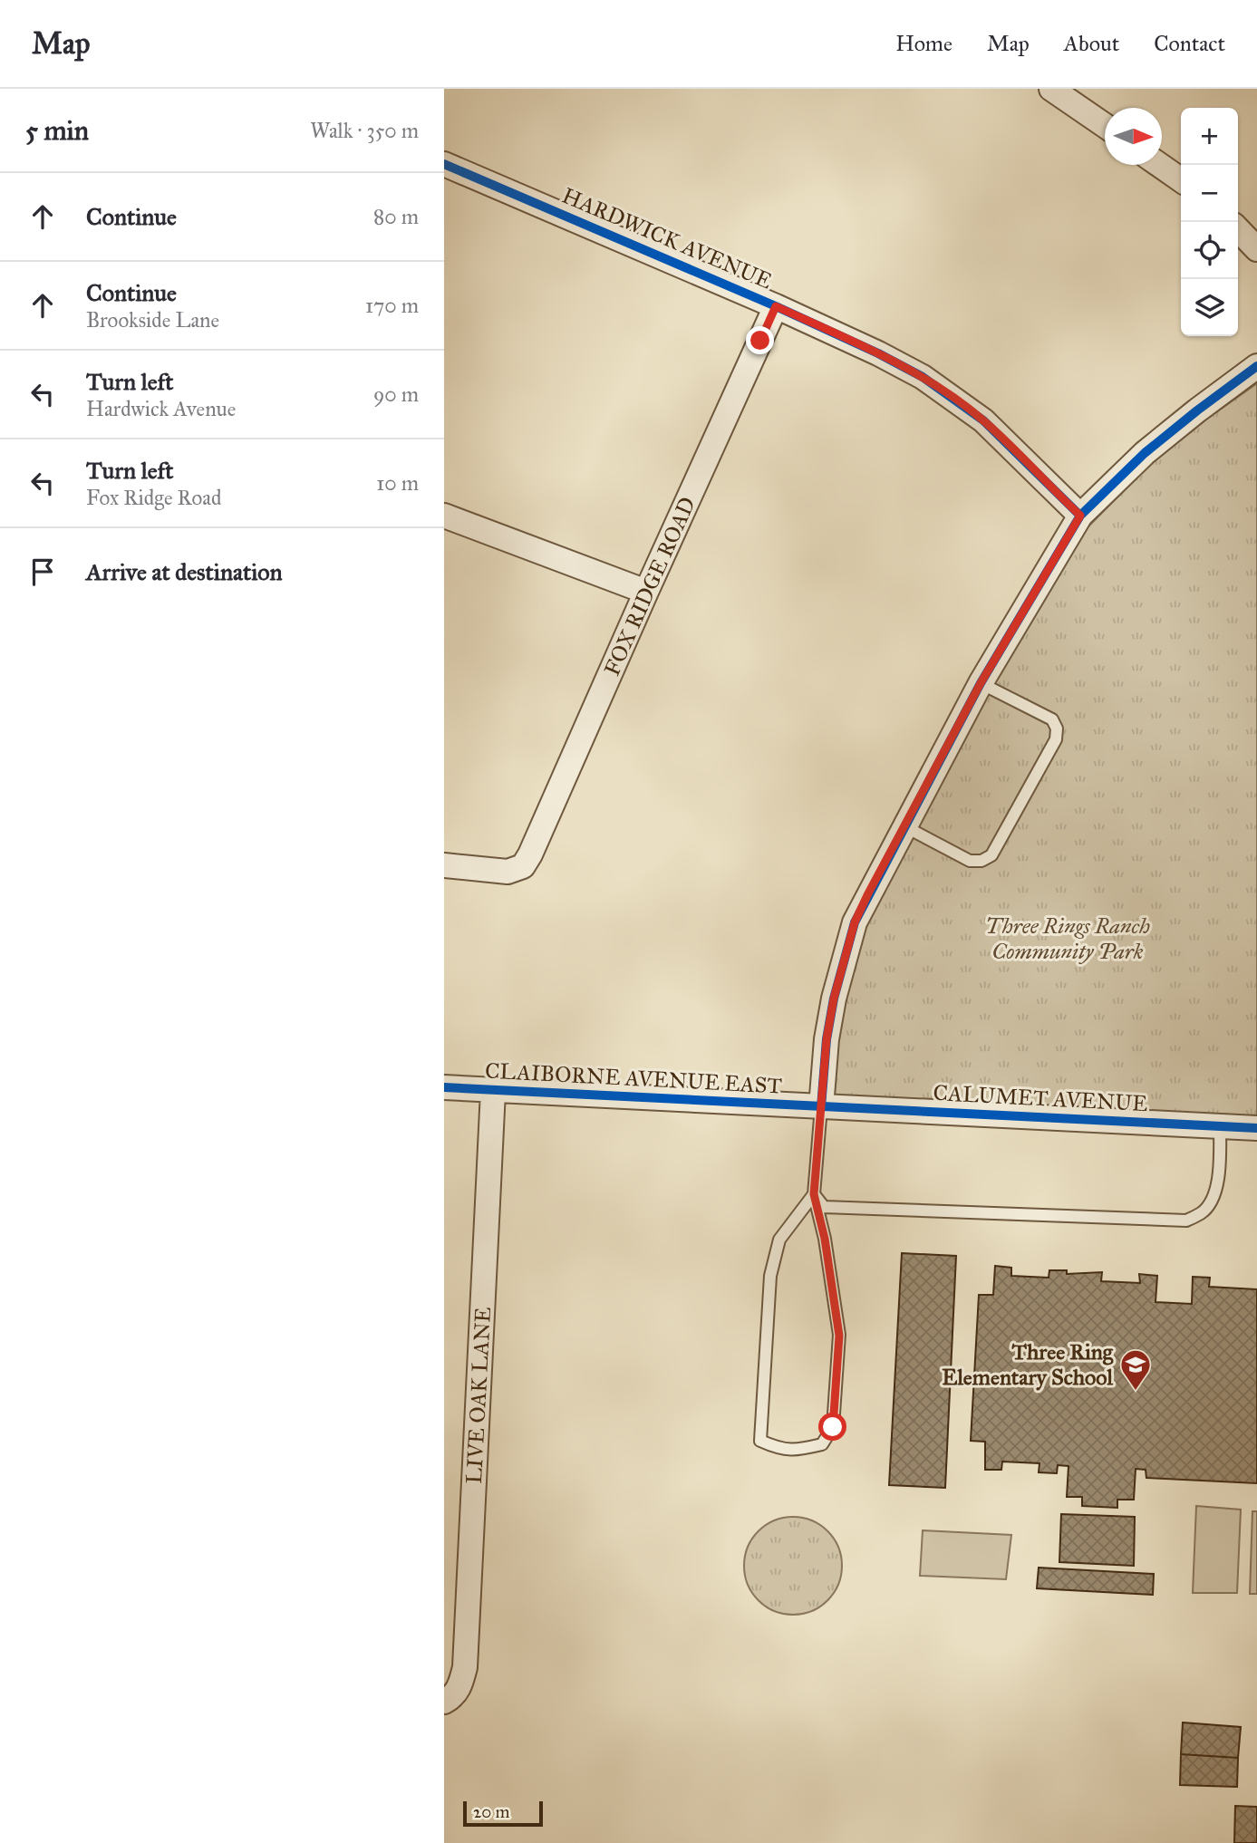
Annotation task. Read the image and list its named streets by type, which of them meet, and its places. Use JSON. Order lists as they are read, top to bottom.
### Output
{
  "streets": {
    "street": [
      "HARDWICK AVENUE",
      "FOX RIDGE ROAD",
      "CLAIBORNE AVENUE EAST",
      "CALUMET AVENUE",
      "LIVE OAK LANE"
    ]
  },
  "crossings": [
    ["HARDWICK AVENUE", "FOX RIDGE ROAD"],
    ["CLAIBORNE AVENUE EAST", "CALUMET AVENUE"],
    ["CLAIBORNE AVENUE EAST", "LIVE OAK LANE"]
  ],
  "parks": ["Three Rings Ranch Community Park"],
  "places": {
    "school or university": ["Three Ring Elementary School"]
  },
  "scale_bar": "20 m",
  "north": "right",
  "page": {
    "header": "Map",
    "nav": [
      "Home",
      "Map",
      "About",
      "Contact"
    ],
    "heading": ["5 min", "Walk · 350 m"],
    "map_buttons": ["+", "−"],
    "list": [
      ["Continue", "80 m"],
      ["Continue", "Brookside Lane", "170 m"],
      ["Turn left", "Hardwick Avenue", "90 m"],
      ["Turn left", "Fox Ridge Road", "10 m"],
      "Arrive at destination"
    ],
    "scale": "20 m"
  }
}
